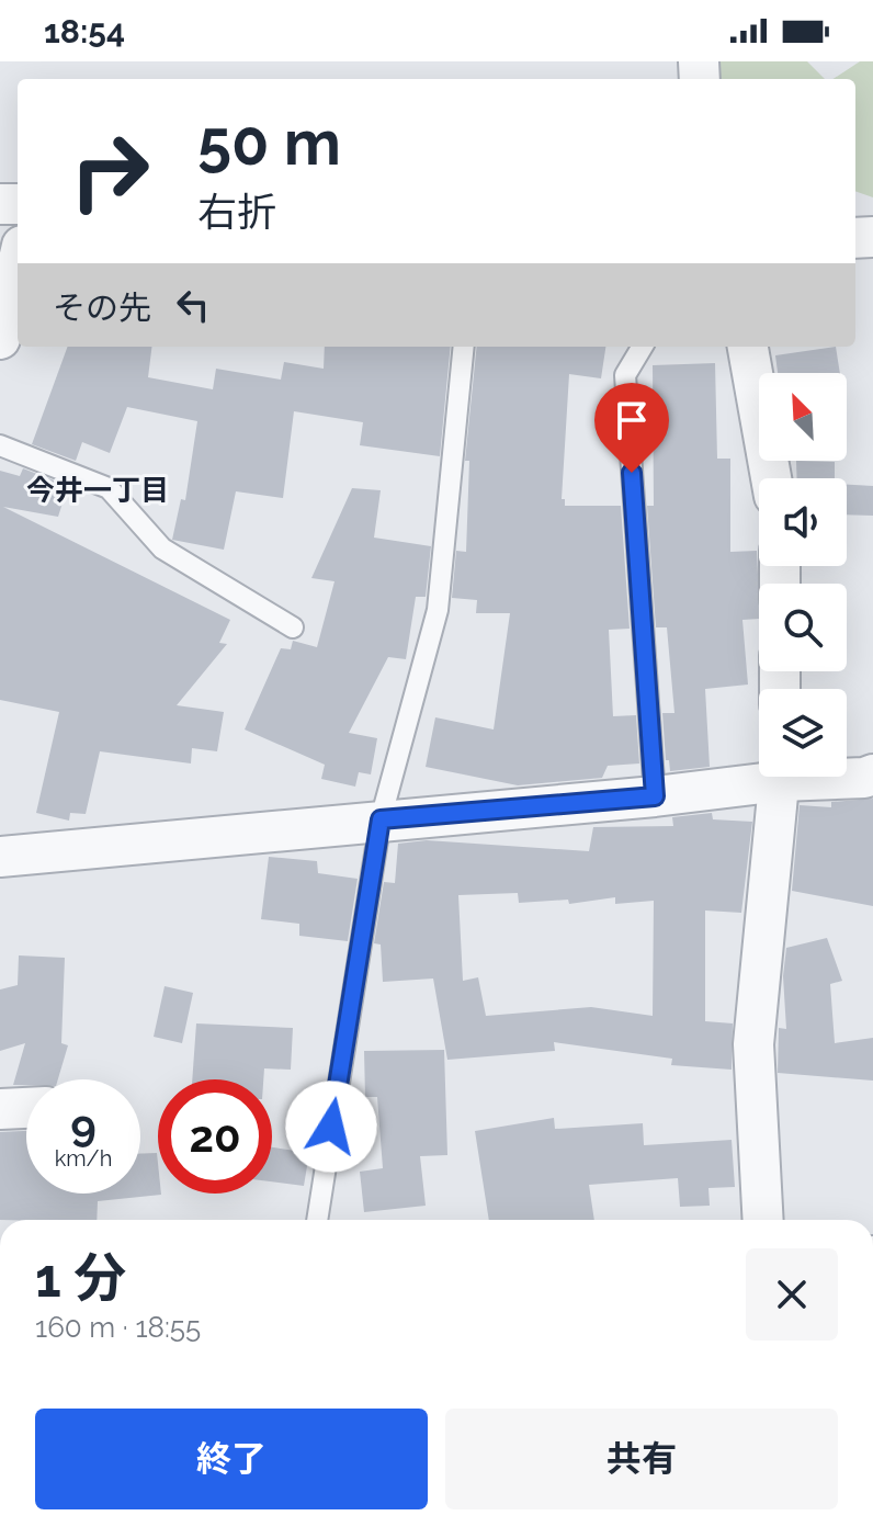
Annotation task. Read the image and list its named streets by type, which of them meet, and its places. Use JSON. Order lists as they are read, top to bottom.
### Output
{
  "districts": ["今井一丁目"],
  "north": "top left",
  "page": {
    "status": "18:54",
    "turn": ["50 m", "右折"],
    "then": "その先",
    "speed": "9 km/h",
    "limit": "20",
    "heading": ["1 分", "160 m · 18:55"],
    "buttons": ["終了", "共有"]
  }
}
